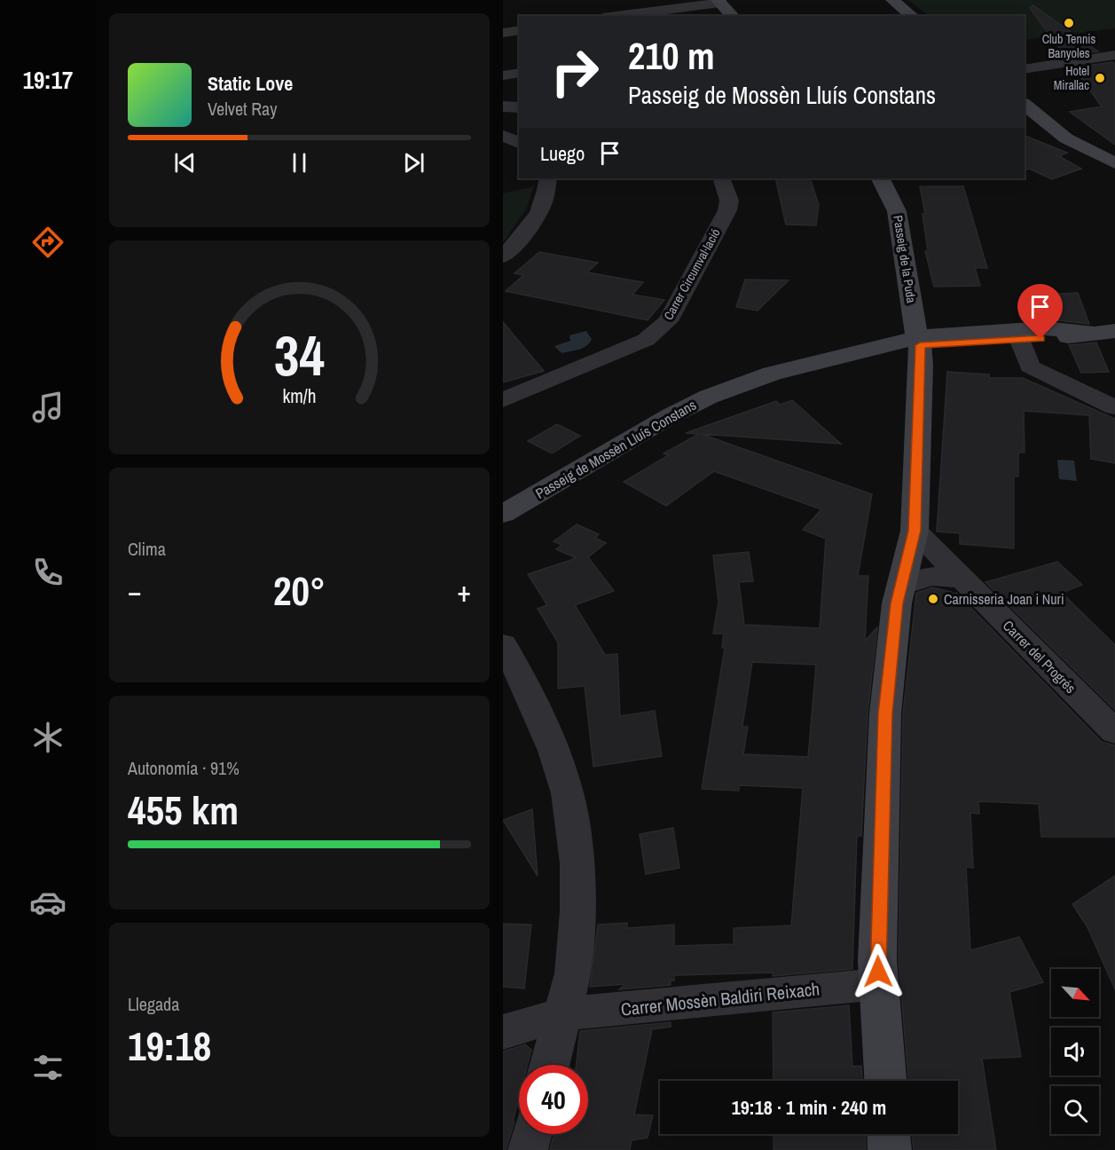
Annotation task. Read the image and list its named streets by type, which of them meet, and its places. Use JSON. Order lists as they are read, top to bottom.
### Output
{
  "streets": {
    "main road": ["Passeig de la Puda", "Passeig de Mossèn Lluís Constans"],
    "street": ["Carrer Circumval·lació", "Carrer del Progrés", "Carrer Mossèn Baldiri Reixach"]
  },
  "crossings": [
    ["Passeig de la Puda", "Passeig de Mossèn Lluís Constans"],
    ["Passeig de la Puda", "Carrer del Progrés"],
    ["Passeig de la Puda", "Carrer Mossèn Baldiri Reixach"]
  ],
  "places": ["Club Tennis Banyoles", "Hotel Mirallac", "Carnisseria Joan i Nuri"],
  "north": "bottom right",
  "page": {
    "tabs": "19:17",
    "turn": ["210 m", "Passeig de Mossèn Lluís Constans"],
    "song": ["Static Love", "Velvet Ray"],
    "then": "Luego",
    "tile": [
      "Clima",
      ["Autonomía · 91%", "455 km"],
      ["Llegada", "19:18"]
    ],
    "heat": ["−", "20°", "+"],
    "limit": "40",
    "trip": "19:18 · 1 min · 240 m",
    "gauge": ["34", "km/h"]
  }
}
